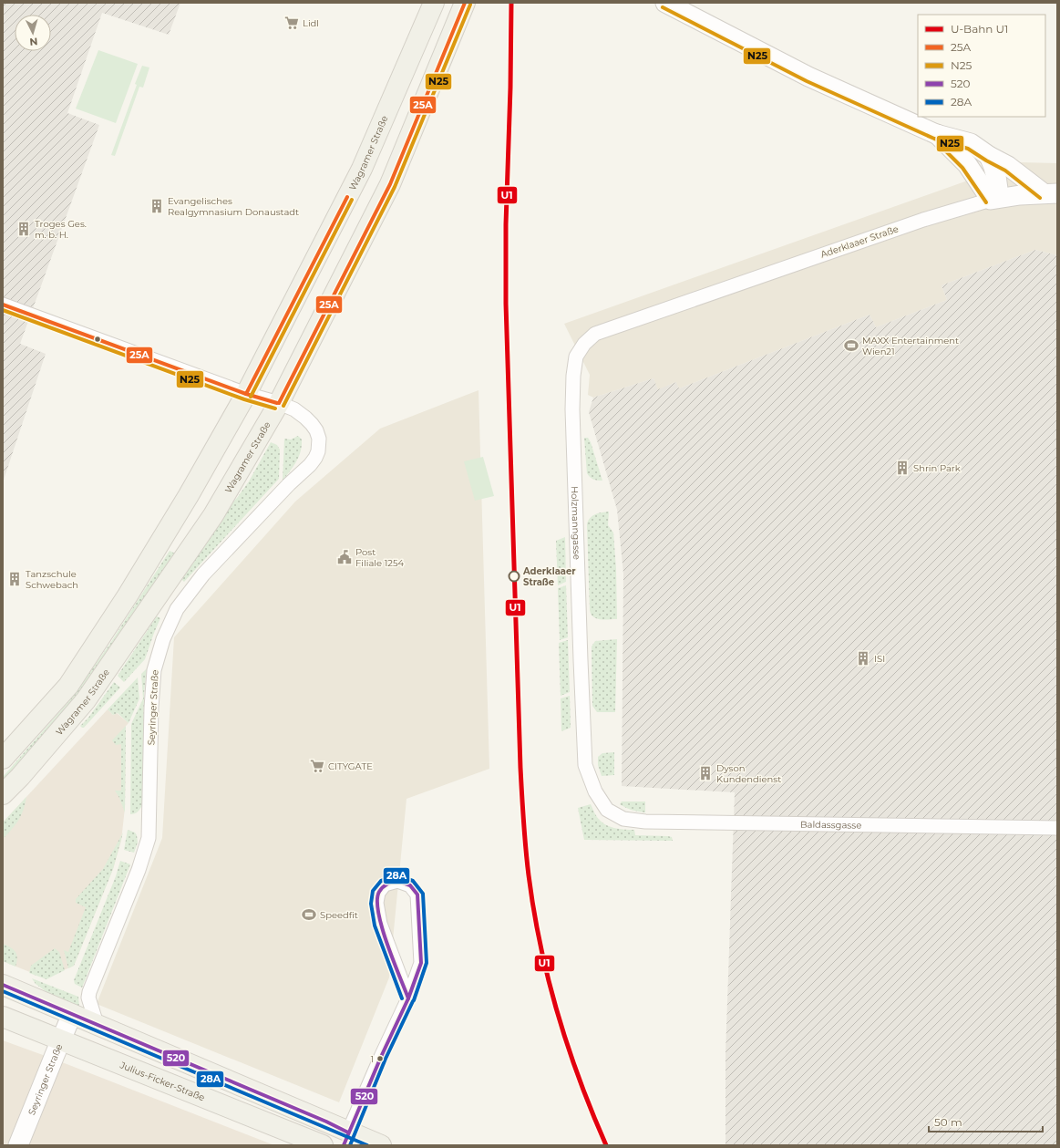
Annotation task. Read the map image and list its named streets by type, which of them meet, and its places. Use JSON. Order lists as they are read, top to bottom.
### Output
{
  "streets": {
    "main road": ["Wagramer Straße", "Julius-Ficker-Straße"],
    "street": [
      "Aderklaaer Straße",
      "Holzmanngasse",
      "Seyringer Straße",
      "Baldassgasse"
    ]
  },
  "crossings": [
    ["Wagramer Straße", "Seyringer Straße"],
    ["Aderklaaer Straße", "Holzmanngasse"],
    ["Holzmanngasse", "Baldassgasse"],
    ["Seyringer Straße", "Julius-Ficker-Straße"]
  ],
  "places": {
    "supermarket": ["Lidl", "CITYGATE"],
    "building": [
      "Evangelisches Realgymnasium Donaustadt",
      "Troges Ges. m. b. H.",
      "Shrin Park",
      "Tanzschule Schwebach",
      "ISI",
      "Dyson Kundendienst"
    ],
    "sports": ["MAXX Entertainment Wien21", "Speedfit"],
    "public building": ["Post Filiale 1254"],
    "other": ["Aderklaaer Straße", "1"]
  },
  "lines": [
    "metro line U1",
    "transit line 25A",
    "transit line N25",
    "transit line 28A",
    "transit line 520"
  ],
  "legend": [
    "U-Bahn U1",
    "25A",
    "N25",
    "520",
    "28A"
  ],
  "scale_bar": "50 m",
  "north": "bottom"
}
